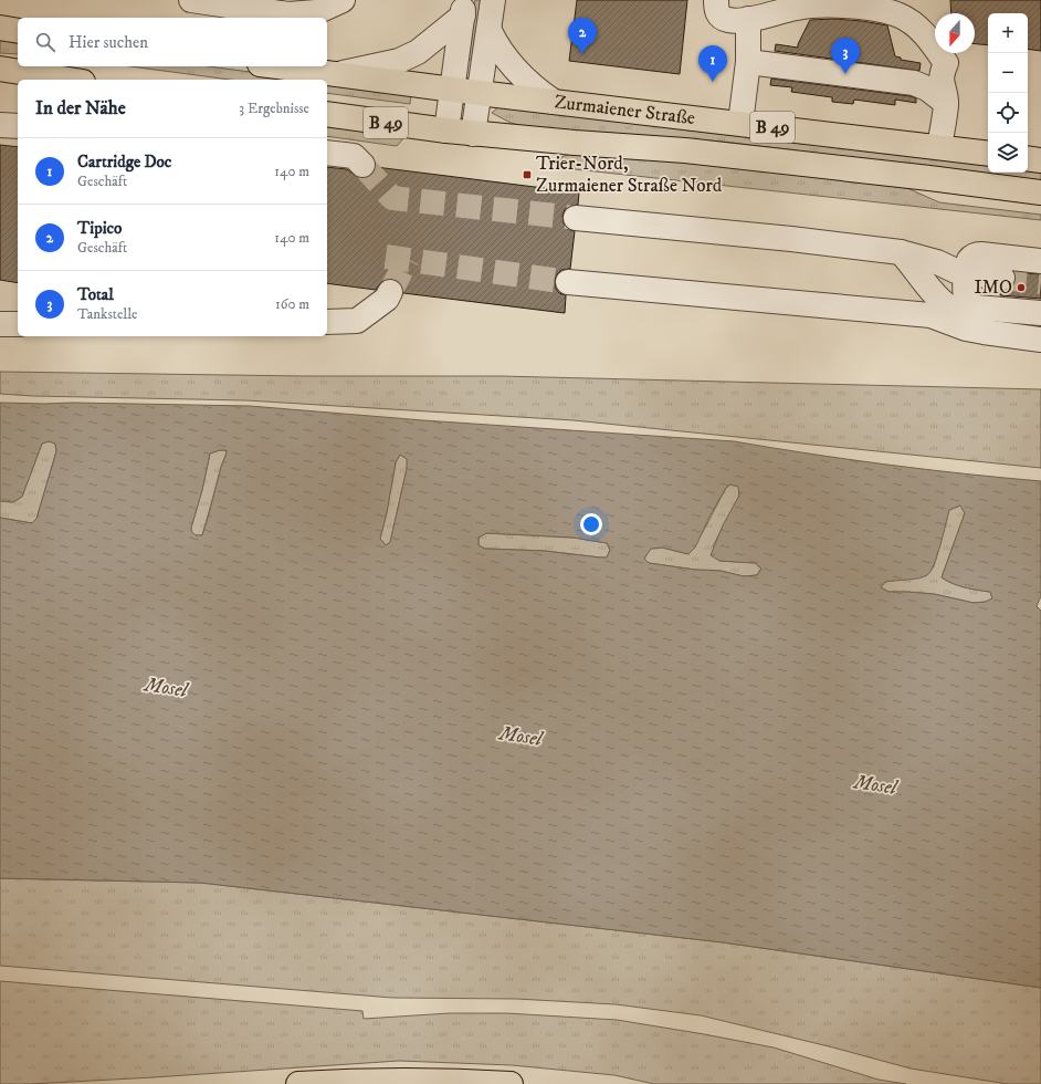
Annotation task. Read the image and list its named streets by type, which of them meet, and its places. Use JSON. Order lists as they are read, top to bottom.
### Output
{
  "streets": {
    "main road": ["Zurmaiener Straße", "B 49"]
  },
  "water": ["Mosel"],
  "places": {
    "transit": ["Trier-Nord, Zurmaiener Straße Nord"],
    "other": ["IMO"]
  },
  "north": "bottom",
  "page": {
    "map_buttons": ["+", "−"],
    "pins": ["2", "3", "1"],
    "search": "Hier suchen",
    "heading": ["In der Nähe", "3 Ergebnisse"],
    "list": [
      {
        "mark": "1",
        "name": "Cartridge Doc",
        "note": "Geschäft",
        "value": "140 m"
      },
      {
        "mark": "2",
        "name": "Tipico",
        "note": "Geschäft",
        "value": "140 m"
      },
      {
        "mark": "3",
        "name": "Total",
        "note": "Tankstelle",
        "value": "160 m"
      }
    ]
  }
}
